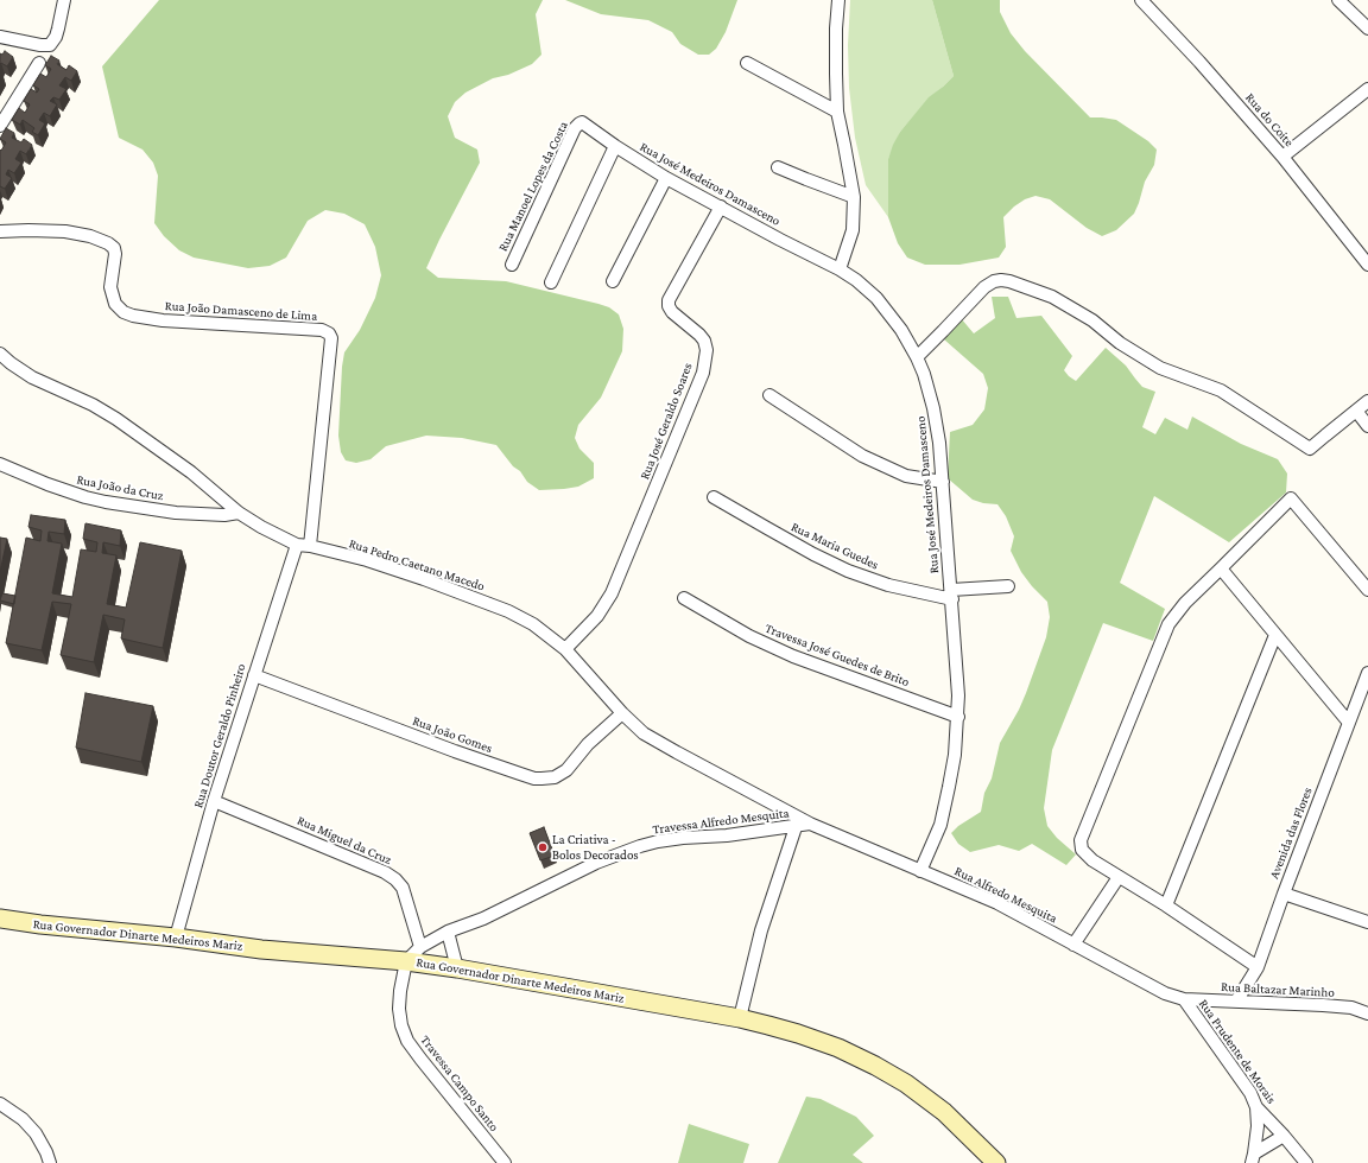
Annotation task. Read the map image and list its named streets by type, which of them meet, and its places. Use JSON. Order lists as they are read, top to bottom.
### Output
{
  "streets": {
    "main road": ["Rua Governador Dinarte Medeiros Mariz"],
    "street": [
      "Rua do Coite",
      "Rua José Medeiros Damasceno",
      "Rua Manoel Lopes da Costa",
      "Rua João Damasceno de Lima",
      "Rua José Geraldo Soares",
      "Rua João da Cruz",
      "Rua Maria Guedes",
      "Rua Pedro Caetano Macedo",
      "Travessa José Guedes de Brito",
      "Rua João Gomes",
      "Rua Doutor Geraldo Pinheiro",
      "Travessa Alfredo Mesquita",
      "Avenida das Flores",
      "Rua Miguel da Cruz",
      "Rua Alfredo Mesquita",
      "Rua Baltazar Marinho",
      "Rua Prudente de Morais",
      "Travessa Campo Santo"
    ]
  },
  "crossings": [
    ["Rua José Medeiros Damasceno", "Rua Manoel Lopes da Costa"],
    ["Rua José Medeiros Damasceno", "Rua José Geraldo Soares"],
    ["Rua José Medeiros Damasceno", "Rua Maria Guedes"],
    ["Rua José Medeiros Damasceno", "Travessa José Guedes de Brito"],
    ["Rua José Medeiros Damasceno", "Rua Alfredo Mesquita"],
    ["Rua João Damasceno de Lima", "Rua Pedro Caetano Macedo"],
    ["Rua José Geraldo Soares", "Rua Pedro Caetano Macedo"],
    ["Rua João da Cruz", "Rua Pedro Caetano Macedo"],
    ["Rua Pedro Caetano Macedo", "Rua João Gomes"],
    ["Rua Pedro Caetano Macedo", "Rua Doutor Geraldo Pinheiro"],
    ["Rua Pedro Caetano Macedo", "Travessa Alfredo Mesquita"],
    ["Rua Pedro Caetano Macedo", "Rua Alfredo Mesquita"],
    ["Rua João Gomes", "Rua Doutor Geraldo Pinheiro"],
    ["Rua Doutor Geraldo Pinheiro", "Rua Miguel da Cruz"],
    ["Rua Doutor Geraldo Pinheiro", "Rua Governador Dinarte Medeiros Mariz"],
    ["Travessa Alfredo Mesquita", "Rua Miguel da Cruz"],
    ["Travessa Alfredo Mesquita", "Rua Alfredo Mesquita"],
    ["Travessa Alfredo Mesquita", "Rua Governador Dinarte Medeiros Mariz"],
    ["Travessa Alfredo Mesquita", "Travessa Campo Santo"],
    ["Avenida das Flores", "Rua Baltazar Marinho"],
    ["Rua Alfredo Mesquita", "Rua Baltazar Marinho"],
    ["Rua Alfredo Mesquita", "Rua Prudente de Morais"],
    ["Rua Governador Dinarte Medeiros Mariz", "Travessa Campo Santo"],
    ["Rua Baltazar Marinho", "Rua Prudente de Morais"]
  ],
  "places": ["La Criativa - Bolos Decorados"]
}
